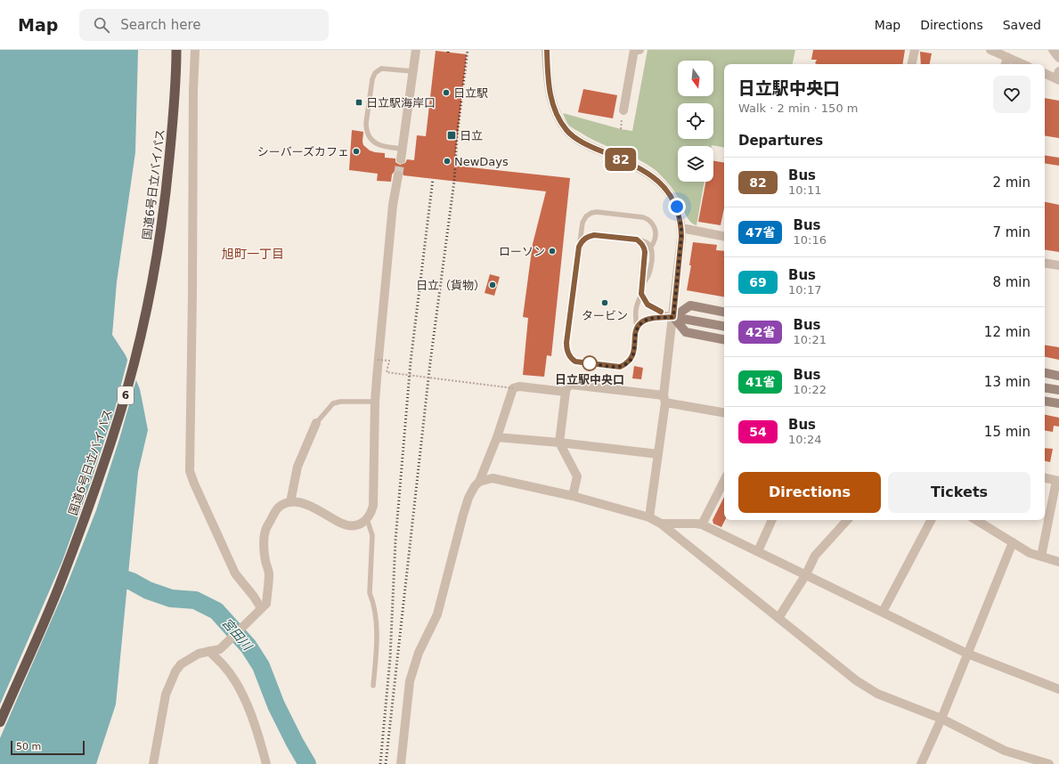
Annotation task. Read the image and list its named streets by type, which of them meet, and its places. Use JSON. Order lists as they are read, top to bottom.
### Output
{
  "streets": {
    "highway": ["国道6号日立バイパス", "6"]
  },
  "districts": ["旭町一丁目"],
  "water": ["宮田川"],
  "places": {
    "other": [
      "日立駅",
      "シーバーズカフェ",
      "NewDays",
      "ローソン",
      "日立（貨物）",
      "タービン",
      "日立駅中央口"
    ],
    "transit": ["日立駅海岸口", "日立"]
  },
  "lines": ["bus line 82"],
  "scale_bar": "50 m",
  "north": "bottom",
  "page": {
    "header": "Map",
    "search": "Search here",
    "nav": ["Map", "Directions", "Saved"],
    "on_map": "82",
    "heading": [
      ["日立駅中央口", "Walk · 2 min · 150 m"],
      "Departures"
    ],
    "list": [
      {
        "mark": "82",
        "name": "Bus",
        "note": "10:11",
        "value": "2 min"
      },
      {
        "mark": "47省",
        "name": "Bus",
        "note": "10:16",
        "value": "7 min"
      },
      {
        "mark": "69",
        "name": "Bus",
        "note": "10:17",
        "value": "8 min"
      },
      {
        "mark": "42省",
        "name": "Bus",
        "note": "10:21",
        "value": "12 min"
      },
      {
        "mark": "41省",
        "name": "Bus",
        "note": "10:22",
        "value": "13 min"
      },
      {
        "mark": "54",
        "name": "Bus",
        "note": "10:24",
        "value": "15 min"
      }
    ],
    "buttons": ["Directions", "Tickets"],
    "scale": "50 m"
  }
}
